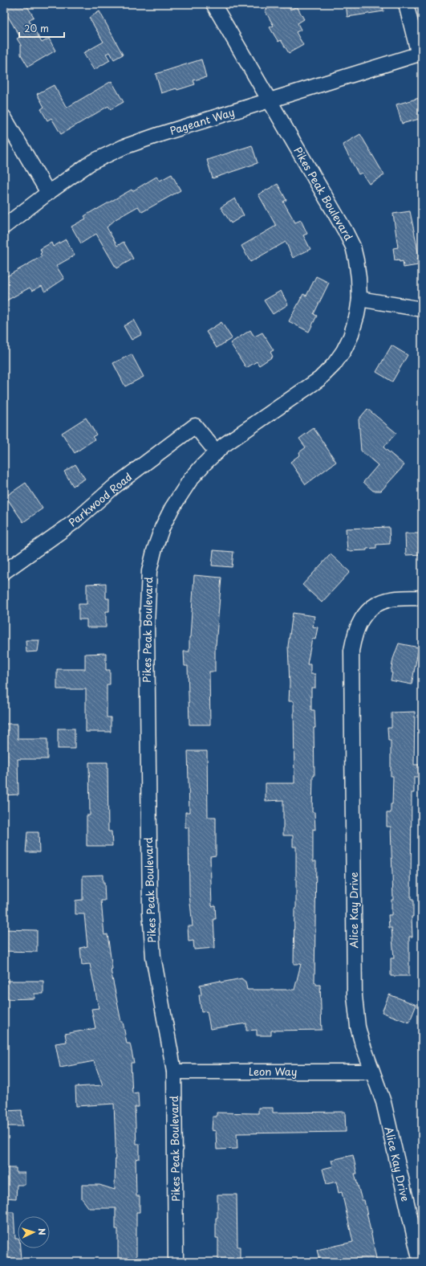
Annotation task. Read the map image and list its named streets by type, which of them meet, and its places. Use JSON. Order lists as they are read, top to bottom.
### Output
{
  "streets": {
    "street": [
      "Pageant Way",
      "Pikes Peak Boulevard",
      "Parkwood Road",
      "Alice Kay Drive",
      "Leon Way"
    ]
  },
  "crossings": [
    ["Pageant Way", "Pikes Peak Boulevard"],
    ["Pikes Peak Boulevard", "Parkwood Road"],
    ["Pikes Peak Boulevard", "Leon Way"],
    ["Alice Kay Drive", "Leon Way"]
  ],
  "scale_bar": "20 m",
  "north": "right"
}
